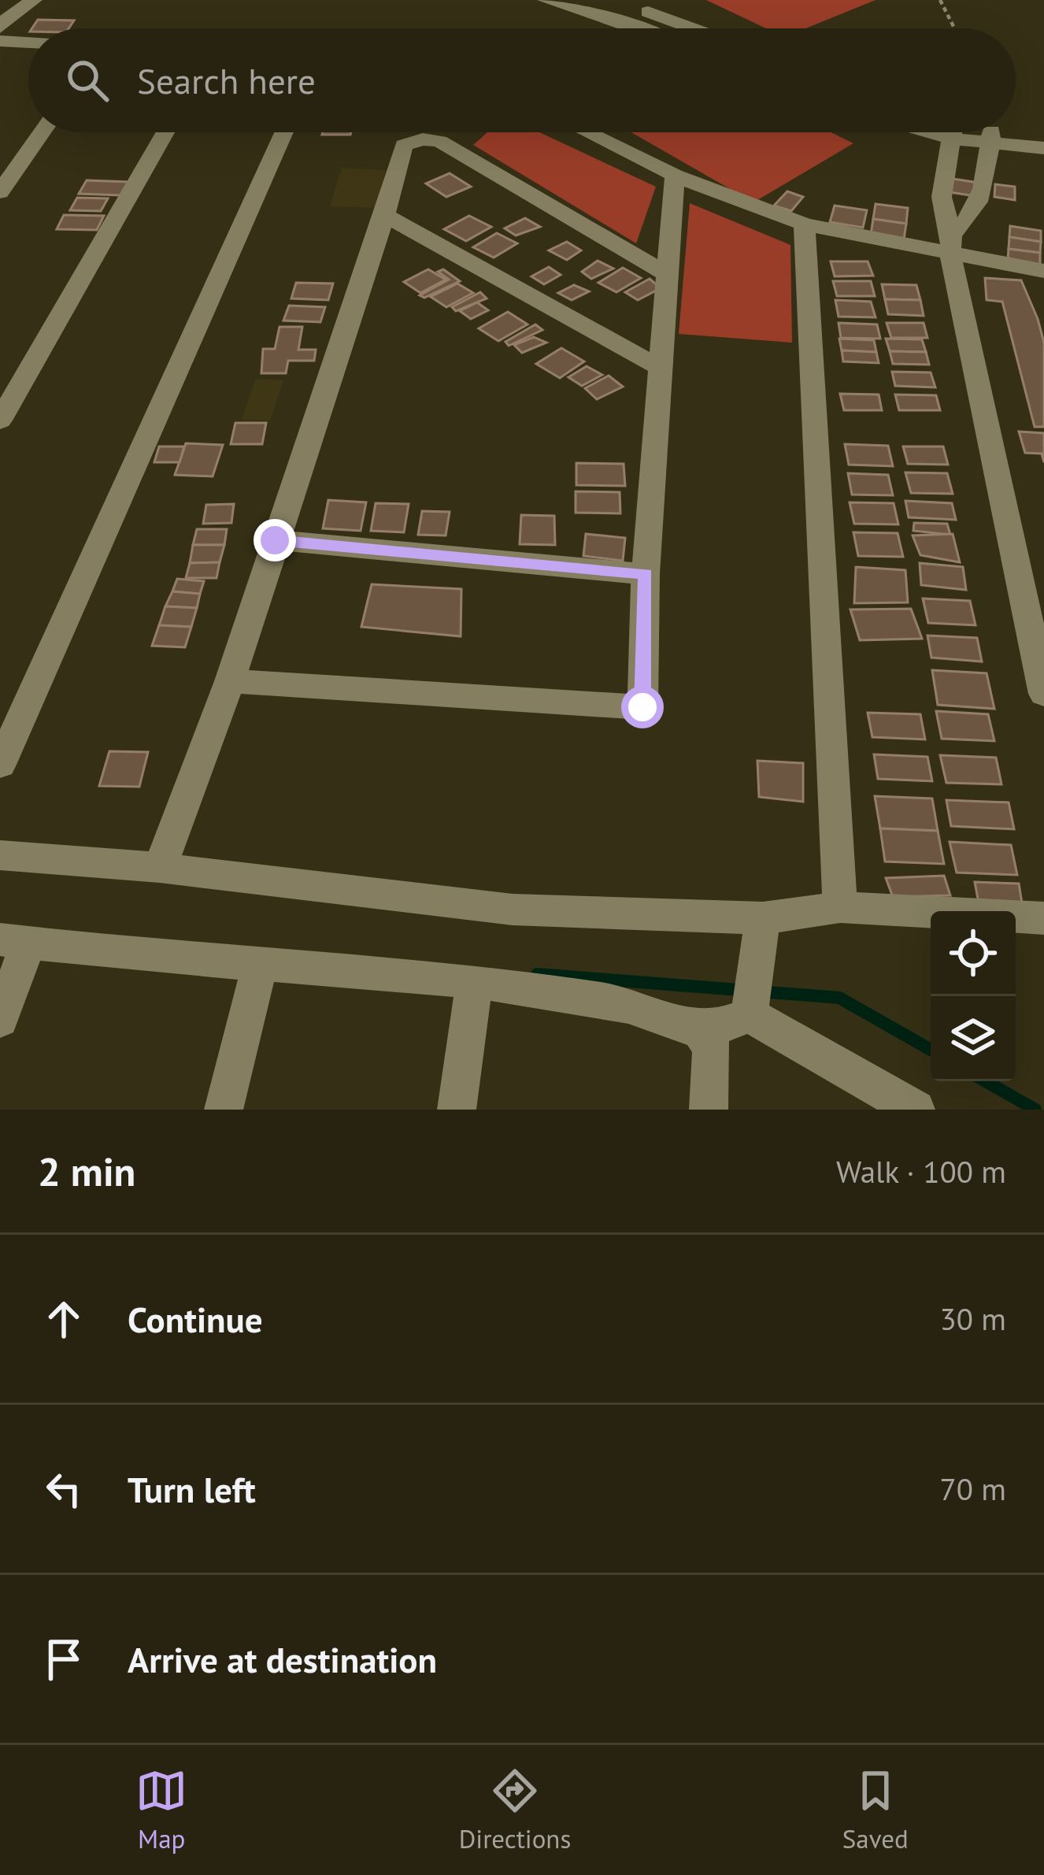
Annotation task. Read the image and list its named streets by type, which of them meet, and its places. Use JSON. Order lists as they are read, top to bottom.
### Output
{
  "page": {
    "search": "Search here",
    "heading": ["2 min", "Walk · 100 m"],
    "list": [
      ["Continue", "30 m"],
      ["Turn left", "70 m"],
      "Arrive at destination"
    ],
    "nav": ["Map", "Directions", "Saved"]
  }
}
